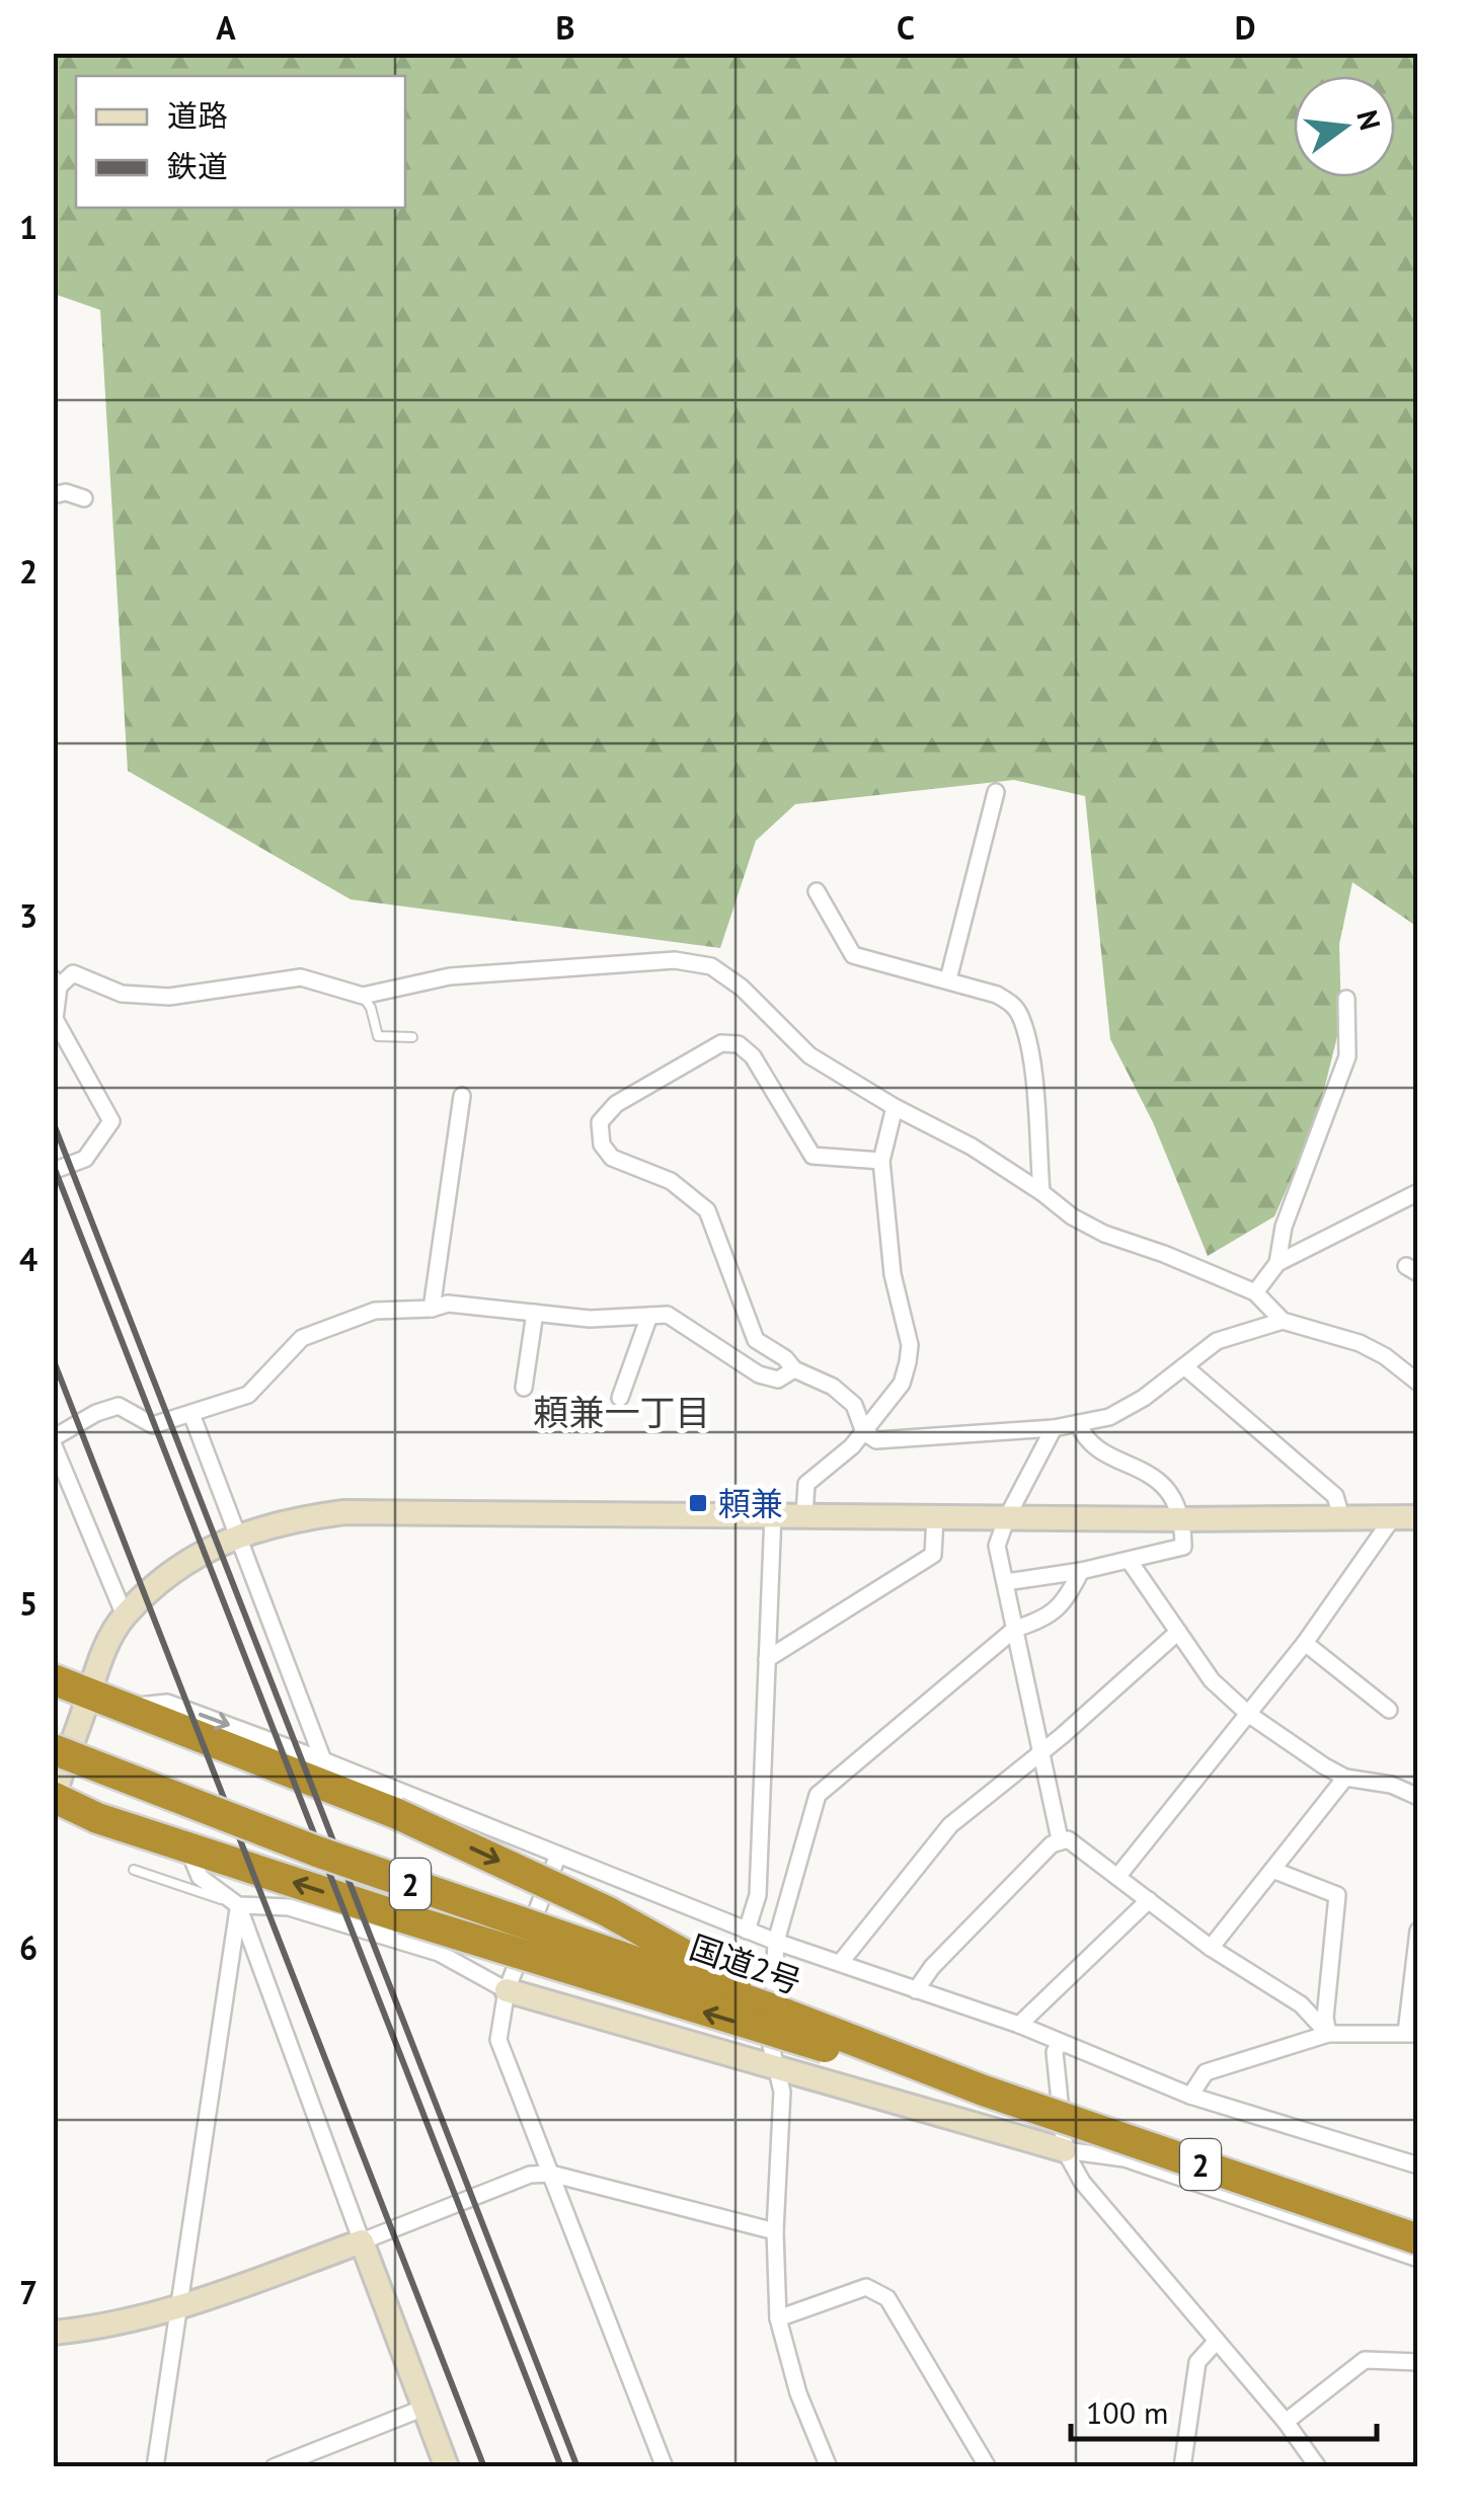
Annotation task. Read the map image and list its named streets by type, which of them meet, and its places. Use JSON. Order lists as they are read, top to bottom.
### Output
{
  "streets": {
    "highway": ["2", "国道2号"]
  },
  "districts": ["頼兼一丁目"],
  "places": {
    "transit": ["頼兼"]
  },
  "legend": ["道路", "鉄道"],
  "scale_bar": "100 m",
  "north": "right",
  "grid": {
    "columns": [
      "A",
      "B",
      "C",
      "D"
    ],
    "rows": [
      "1",
      "2",
      "3",
      "4",
      "5",
      "6",
      "7"
    ]
  }
}
